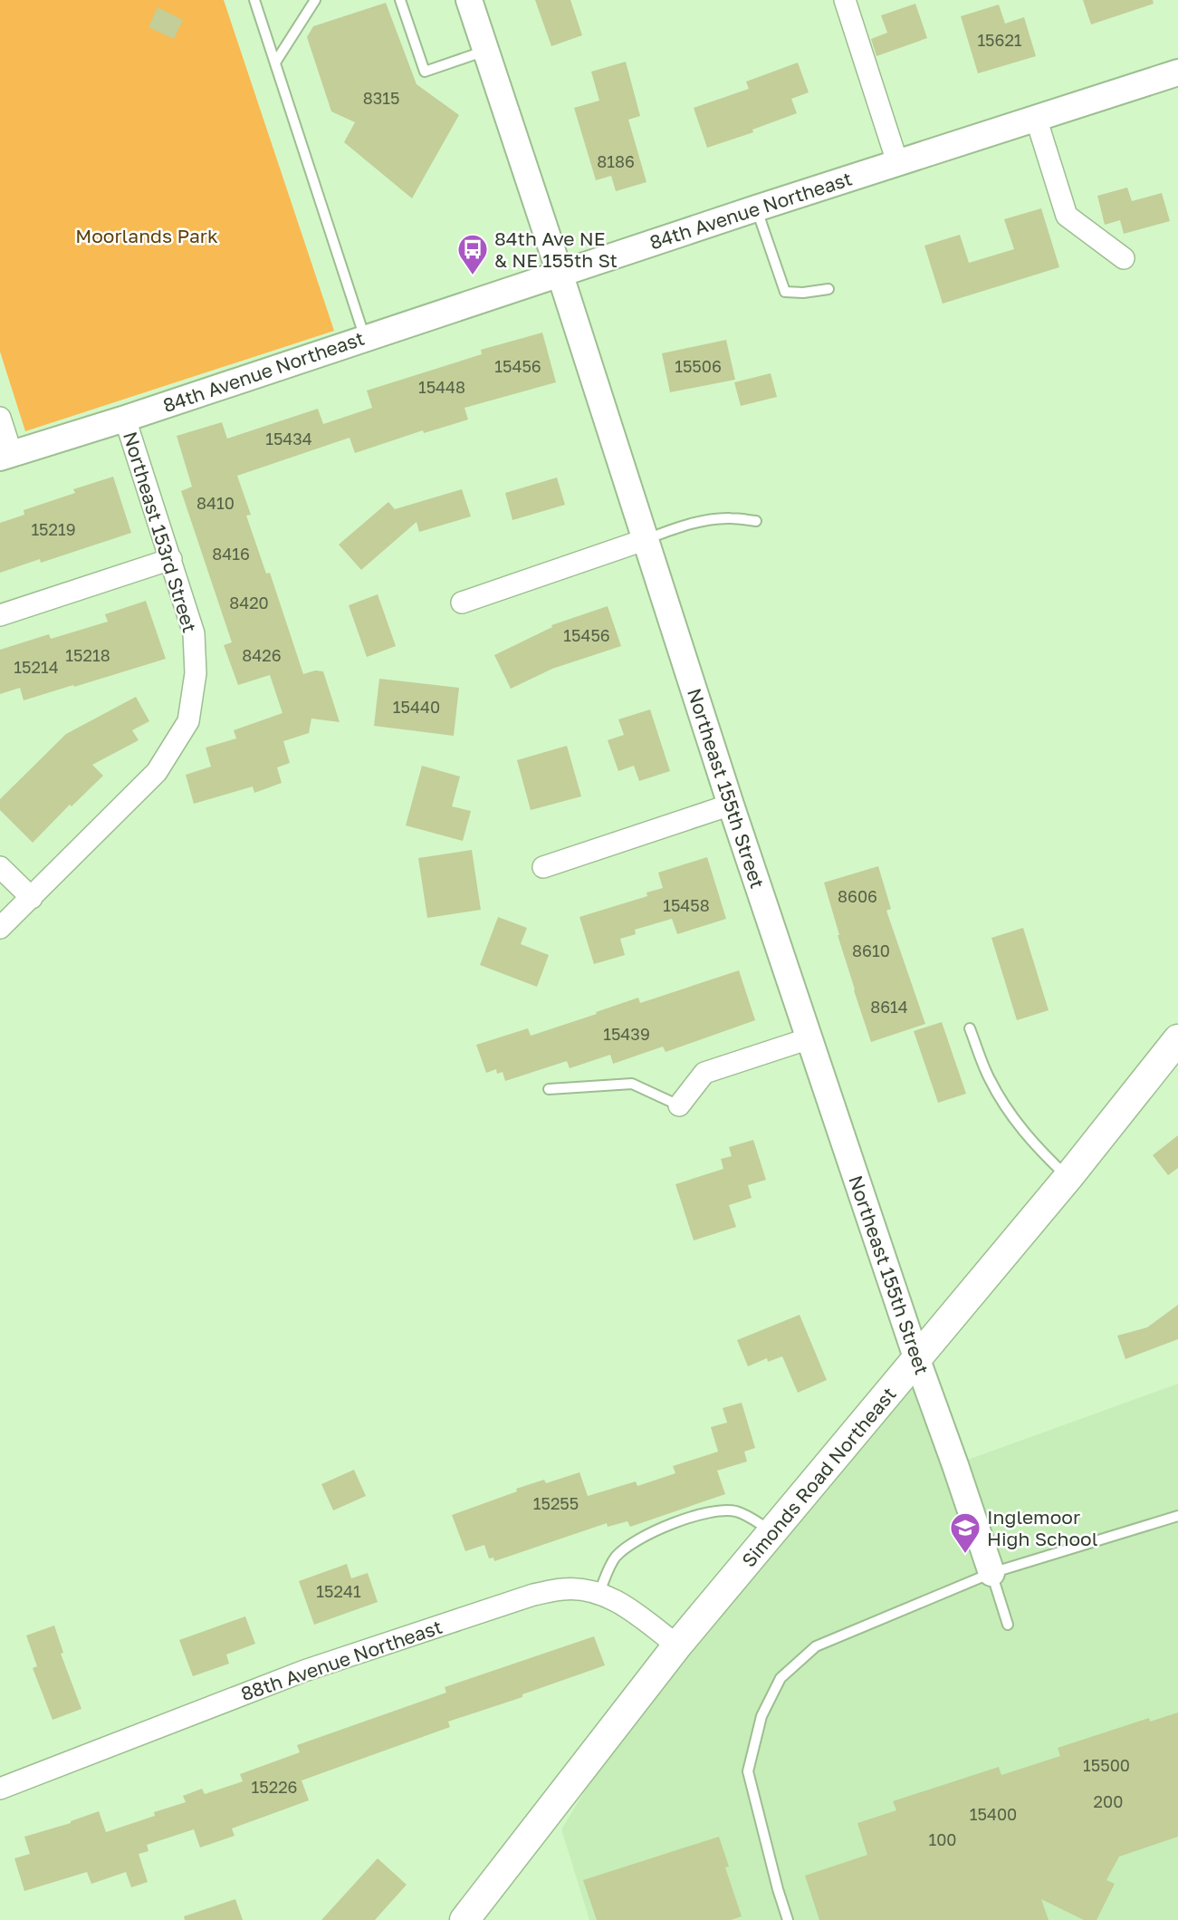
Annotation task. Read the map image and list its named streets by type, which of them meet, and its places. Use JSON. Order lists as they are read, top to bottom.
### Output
{
  "streets": {
    "main road": ["Simonds Road Northeast"],
    "street": [
      "84th Avenue Northeast",
      "Northeast 153rd Street",
      "Northeast 155th Street",
      "88th Avenue Northeast"
    ]
  },
  "crossings": [
    ["84th Avenue Northeast", "Northeast 153rd Street"],
    ["84th Avenue Northeast", "Northeast 155th Street"],
    ["Northeast 155th Street", "Simonds Road Northeast"],
    ["Simonds Road Northeast", "88th Avenue Northeast"]
  ],
  "parks": ["Moorlands Park"],
  "places": {
    "bus stop": ["84th Ave NE & NE 155th St"],
    "school or university": ["Inglemoor High School"]
  },
  "house_numbers": [
    "15621",
    "8315",
    "8186",
    "15456",
    "15506",
    "15448",
    "15434",
    "8410",
    "15219",
    "8416",
    "8420",
    "15456",
    "15218",
    "8426",
    "15214",
    "15440",
    "8606",
    "15458",
    "8610",
    "8614",
    "15439",
    "15255",
    "15241",
    "15500",
    "15226",
    "200",
    "15400",
    "100"
  ]
}
